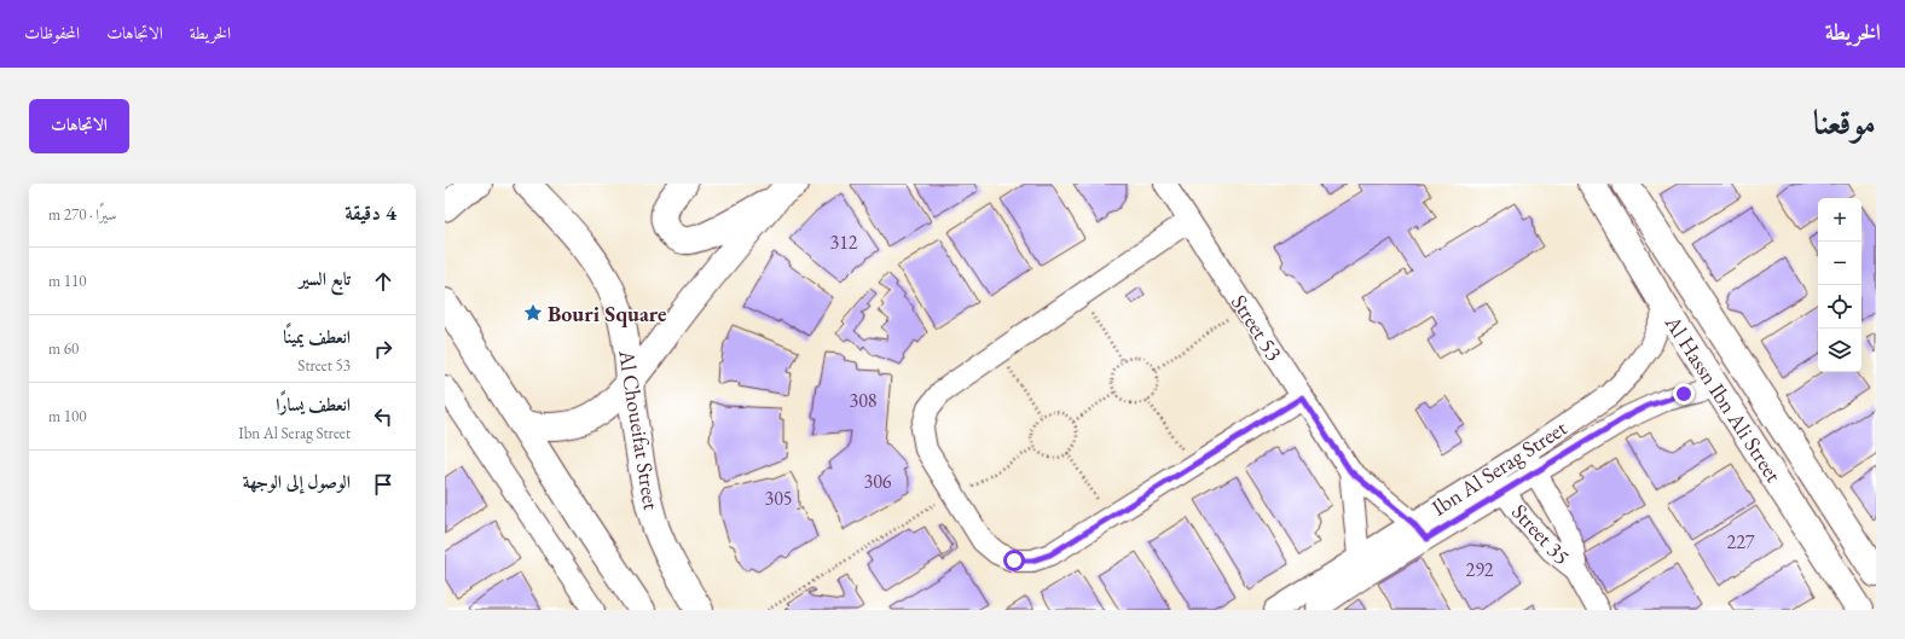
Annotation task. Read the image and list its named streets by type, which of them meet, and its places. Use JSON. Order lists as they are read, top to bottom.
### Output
{
  "streets": {
    "main road": ["Al Hassn Ibn Ali Street", "Al Choueifat Street"],
    "street": ["Street 53", "Ibn Al Serag Street", "Street 35"]
  },
  "crossings": [
    ["Street 53", "Ibn Al Serag Street"],
    ["Al Hassn Ibn Ali Street", "Ibn Al Serag Street"],
    ["Ibn Al Serag Street", "Street 35"]
  ],
  "places": {
    "place": ["Bouri Square"]
  },
  "house_numbers": [
    "312",
    "308",
    "306",
    "305",
    "227",
    "292"
  ],
  "page": {
    "header": "الخريطة",
    "nav": ["الخريطة", "الاتجاهات", "المحفوظات"],
    "title": "موقعنا",
    "buttons": "الاتجاهات",
    "heading": ["4 دقيقة", "سيرًا · 270 m"],
    "map_buttons": ["+", "−"],
    "list": [
      ["تابع السير", "110 m"],
      ["انعطف يمينًا", "Street 53", "60 m"],
      ["انعطف يسارًا", "Ibn Al Serag Street", "100 m"],
      "الوصول إلى الوجهة"
    ]
  }
}
